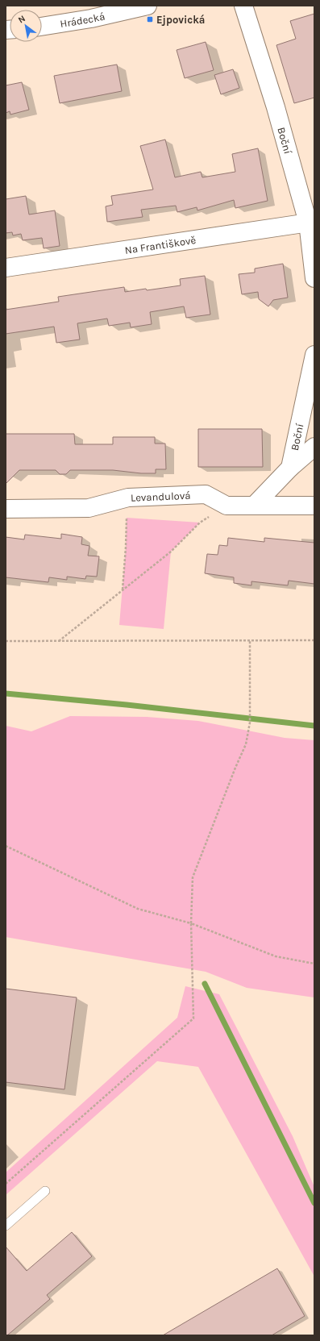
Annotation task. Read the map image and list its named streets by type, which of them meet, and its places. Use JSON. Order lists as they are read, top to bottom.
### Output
{
  "streets": {
    "street": [
      "Hrádecká",
      "Boční",
      "Na Františkově",
      "Levandulová"
    ]
  },
  "crossings": [
    ["Boční", "Na Františkově"]
  ],
  "places": {
    "transit": ["Ejpovická"]
  },
  "north": "top left"
}
